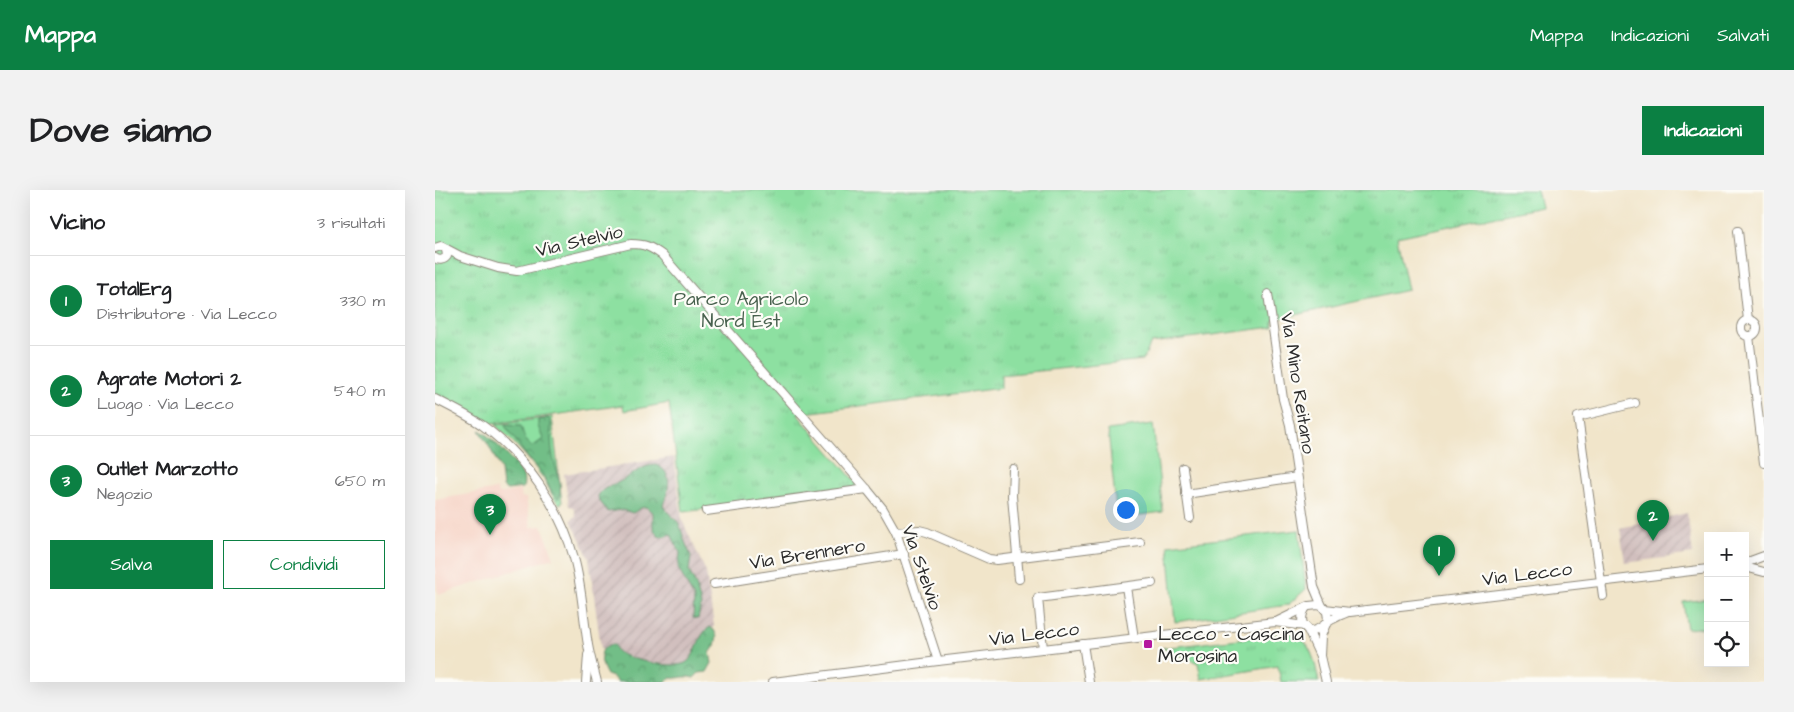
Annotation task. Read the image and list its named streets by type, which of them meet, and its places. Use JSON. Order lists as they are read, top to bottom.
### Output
{
  "streets": {
    "street": [
      "Via Stelvio",
      "Via Mino Reitano",
      "Via Brennero",
      "Via Lecco"
    ]
  },
  "crossings": [
    ["Via Stelvio", "Via Brennero"],
    ["Via Stelvio", "Via Lecco"],
    ["Via Mino Reitano", "Via Lecco"]
  ],
  "parks": ["Parco Agricolo Nord Est"],
  "places": {
    "transit": ["Lecco - Cascina Morosina"]
  },
  "page": {
    "header": "Mappa",
    "nav": ["Mappa", "Indicazioni", "Salvati"],
    "title": "Dove siamo",
    "buttons": [
      "Indicazioni",
      ["Salva", "Condividi"]
    ],
    "heading": ["Vicino", "3 risultati"],
    "list": [
      {
        "mark": "1",
        "name": "TotalErg",
        "note": "Distributore · Via Lecco",
        "value": "330 m"
      },
      {
        "mark": "2",
        "name": "Agrate Motori 2",
        "note": "Luogo · Via Lecco",
        "value": "540 m"
      },
      {
        "mark": "3",
        "name": "Outlet Marzotto",
        "note": "Negozio",
        "value": "650 m"
      }
    ],
    "pins": ["3", "2", "1"],
    "map_buttons": ["+", "−"]
  }
}
